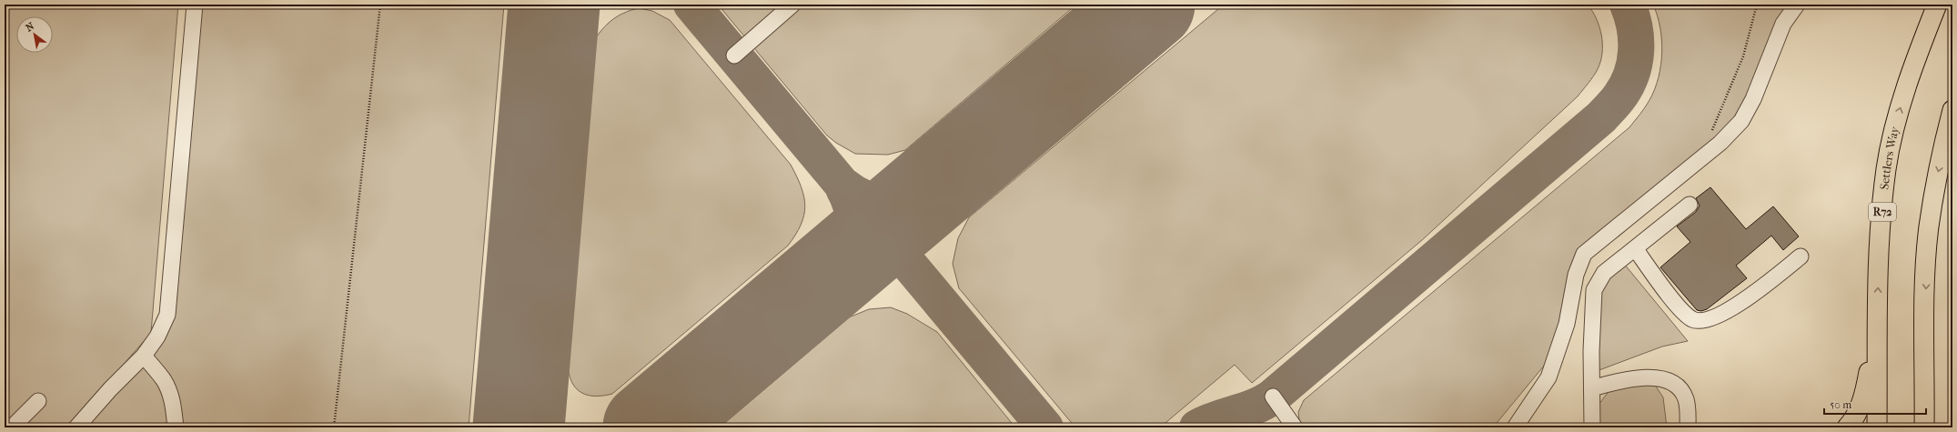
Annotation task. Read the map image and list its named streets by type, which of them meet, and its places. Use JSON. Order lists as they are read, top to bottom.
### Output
{
  "streets": {
    "main road": ["Settlers Way", "R72"]
  },
  "scale_bar": "50 m",
  "north": "top left"
}
